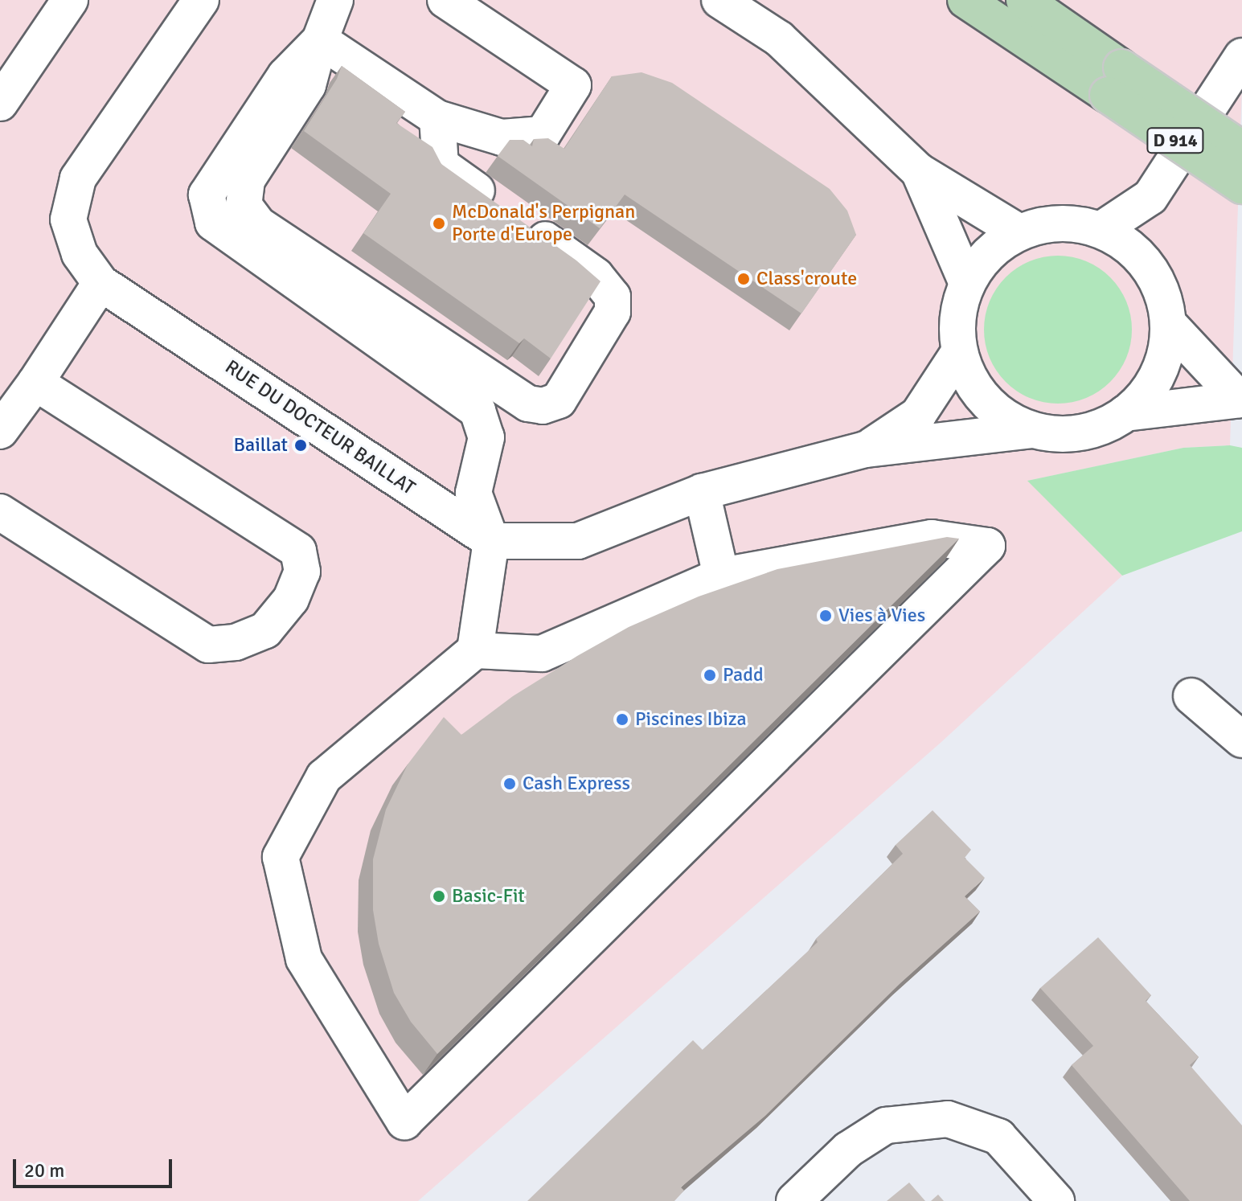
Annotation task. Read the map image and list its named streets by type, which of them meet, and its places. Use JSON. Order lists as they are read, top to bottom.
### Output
{
  "streets": {
    "main road": ["D 914"],
    "street": ["RUE DU DOCTEUR BAILLAT"]
  },
  "places": [
    "McDonald's Perpignan Porte d'Europe",
    "Class'croute",
    "Baillat",
    "Vies à Vies",
    "Padd",
    "Piscines Ibiza",
    "Cash Express",
    "Basic-Fit"
  ],
  "scale_bar": "20 m"
}
